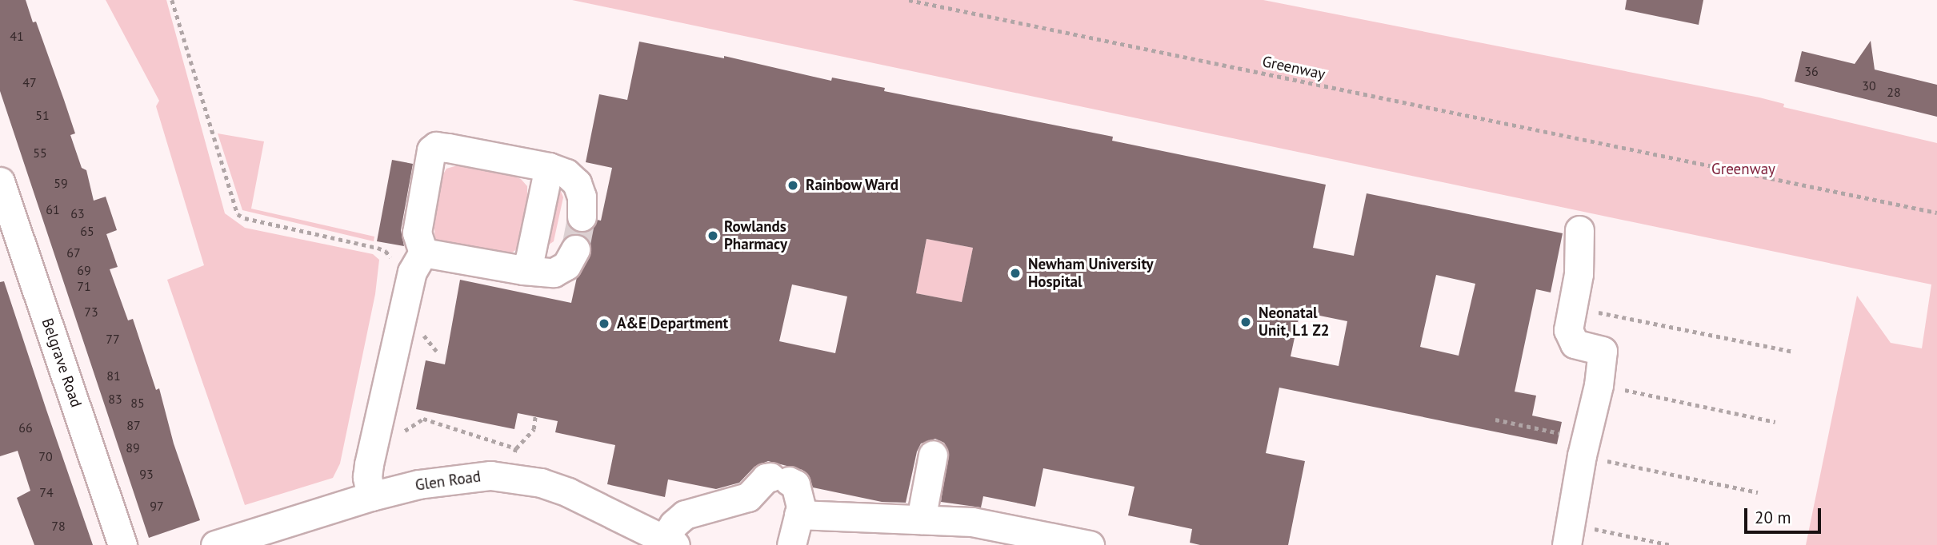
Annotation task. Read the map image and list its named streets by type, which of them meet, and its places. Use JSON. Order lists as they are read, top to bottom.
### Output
{
  "streets": {
    "street": ["Belgrave Road", "Glen Road"],
    "path": ["Greenway"]
  },
  "parks": ["Greenway"],
  "places": [
    "Rainbow Ward",
    "Rowlands Pharmacy",
    "Newham University Hospital",
    "Neonatal Unit, L1 Z2",
    "A&E Department"
  ],
  "house_numbers": [
    "41",
    "36",
    "47",
    "30",
    "28",
    "51",
    "55",
    "59",
    "61",
    "63",
    "65",
    "67",
    "69",
    "71",
    "73",
    "77",
    "81",
    "83",
    "85",
    "87",
    "66",
    "89",
    "70",
    "93",
    "74",
    "97",
    "78"
  ],
  "scale_bar": "20 m"
}
